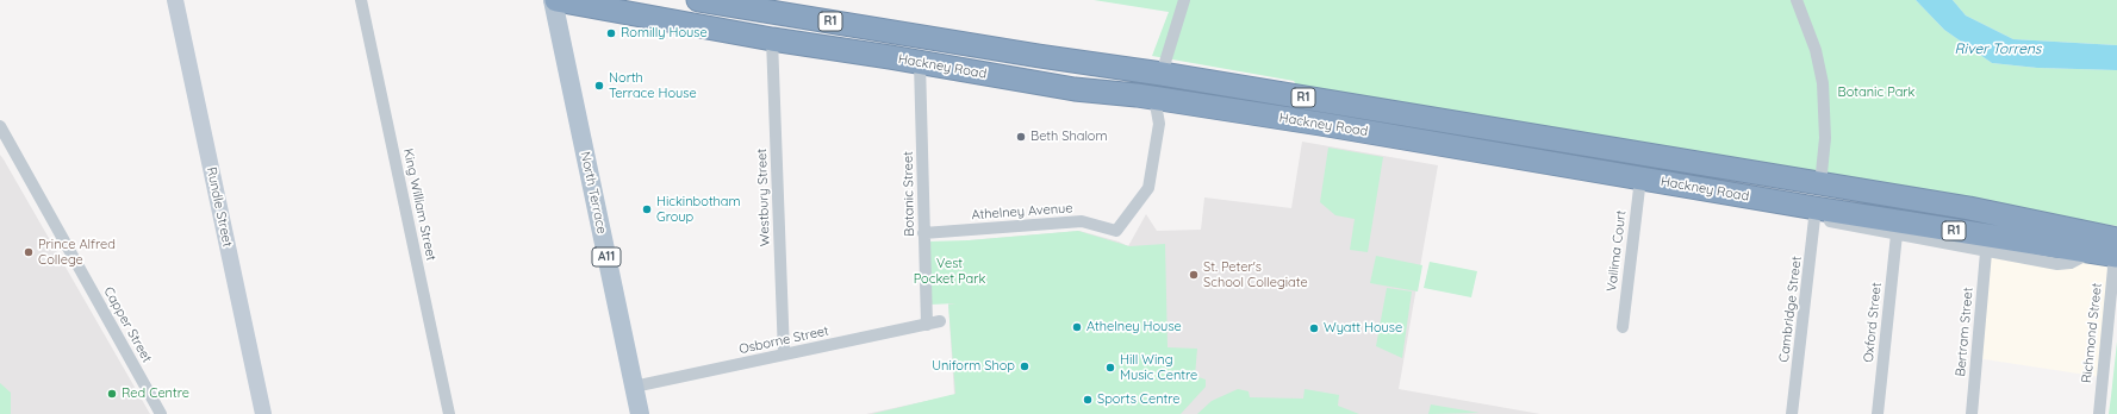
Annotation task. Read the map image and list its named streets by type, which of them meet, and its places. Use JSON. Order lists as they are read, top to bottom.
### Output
{
  "streets": {
    "highway": ["R1", "Hackney Road"],
    "main road": ["North Terrace", "A11"],
    "street": [
      "Botanic Street",
      "Westbury Street",
      "King William Street",
      "Rundle Street",
      "Athelney Avenue",
      "Vailima Court",
      "Cambridge Street",
      "Oxford Street",
      "Capper Street",
      "Bertram Street",
      "Richmond Street",
      "Osborne Street"
    ]
  },
  "crossings": [
    ["Hackney Road", "Botanic Street"],
    ["Hackney Road", "Westbury Street"],
    ["Hackney Road", "Athelney Avenue"],
    ["Hackney Road", "Vailima Court"],
    ["Hackney Road", "Cambridge Street"],
    ["Hackney Road", "Oxford Street"],
    ["Hackney Road", "Bertram Street"],
    ["Hackney Road", "Richmond Street"],
    ["North Terrace", "Osborne Street"],
    ["Botanic Street", "Athelney Avenue"],
    ["Botanic Street", "Osborne Street"],
    ["Westbury Street", "Osborne Street"]
  ],
  "water": ["River Torrens"],
  "parks": ["Botanic Park", "Vest Pocket Park"],
  "places": [
    "Romilly House",
    "North Terrace House",
    "Beth Shalom",
    "Hickinbotham Group",
    "Prince Alfred College",
    "St. Peter's School Collegiate",
    "Athelney House",
    "Wyatt House",
    "Uniform Shop",
    "Hill Wing Music Centre",
    "Red Centre",
    "Sports Centre"
  ]
}
